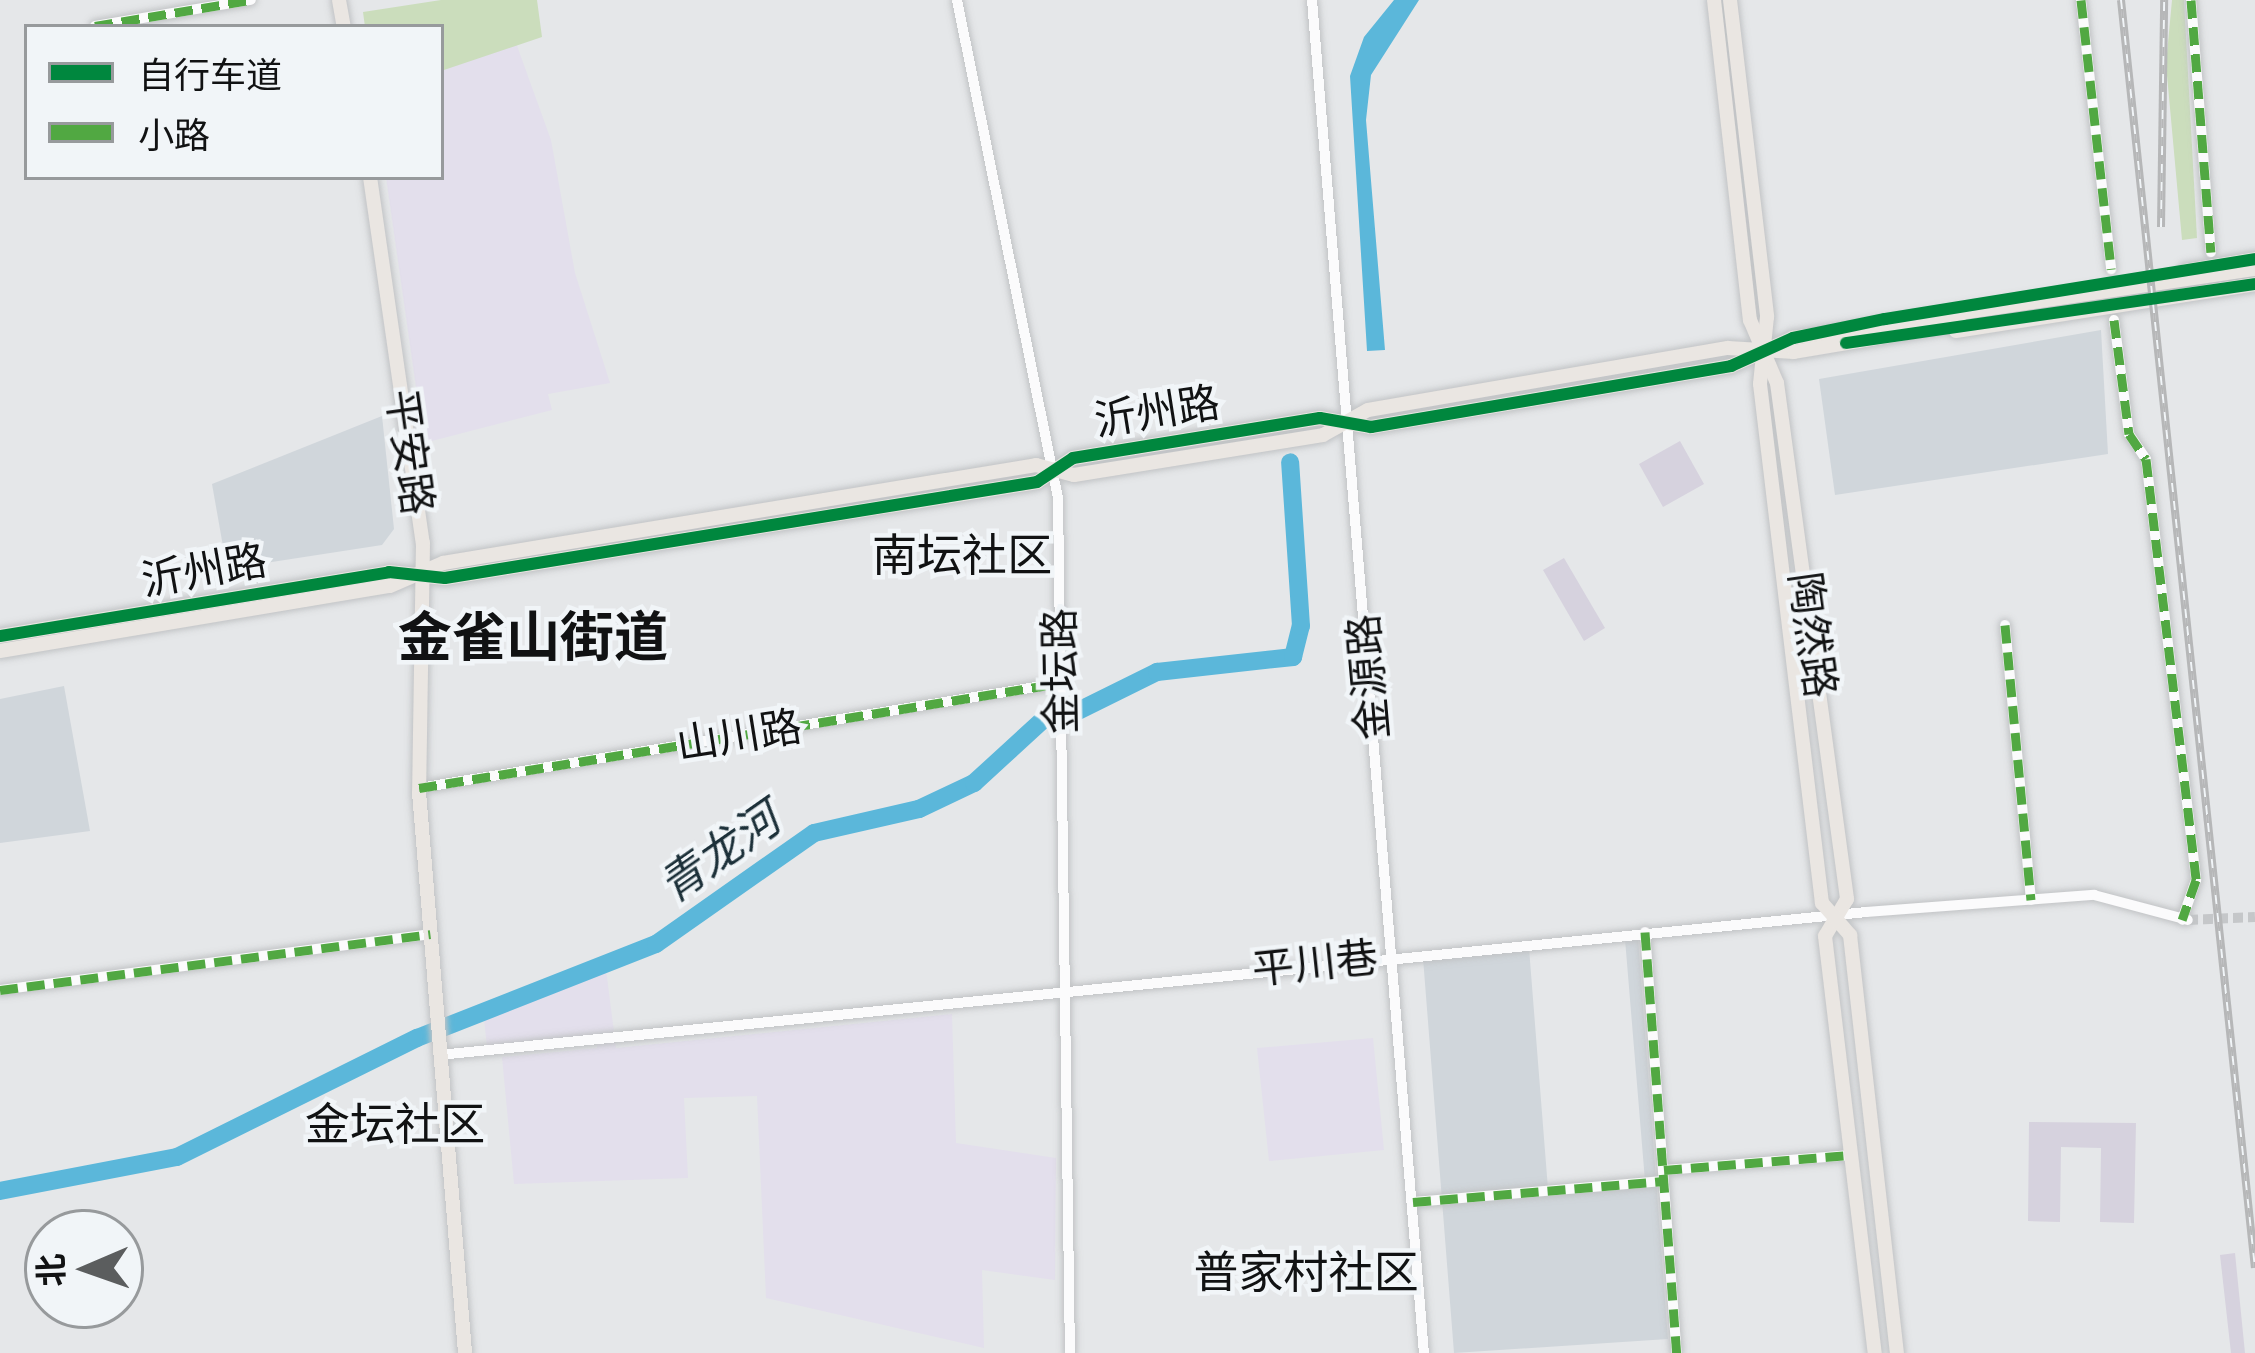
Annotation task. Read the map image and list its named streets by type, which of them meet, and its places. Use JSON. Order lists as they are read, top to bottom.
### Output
{
  "streets": {
    "main road": ["沂州路", "平安路", "陶然路"],
    "street": [
      "金坛路",
      "金源路",
      "山川路",
      "平川巷"
    ]
  },
  "crossings": [
    ["沂州路", "平安路"],
    ["沂州路", "陶然路"],
    ["沂州路", "金坛路"],
    ["沂州路", "金源路"],
    ["平安路", "山川路"],
    ["平安路", "平川巷"],
    ["陶然路", "平川巷"],
    ["金坛路", "山川路"],
    ["金坛路", "平川巷"],
    ["金源路", "平川巷"]
  ],
  "districts": [
    "南坛社区",
    "金雀山街道",
    "金坛社区",
    "普家村社区"
  ],
  "water": ["青龙河"],
  "legend": ["自行车道", "小路"],
  "north": "left"
}
